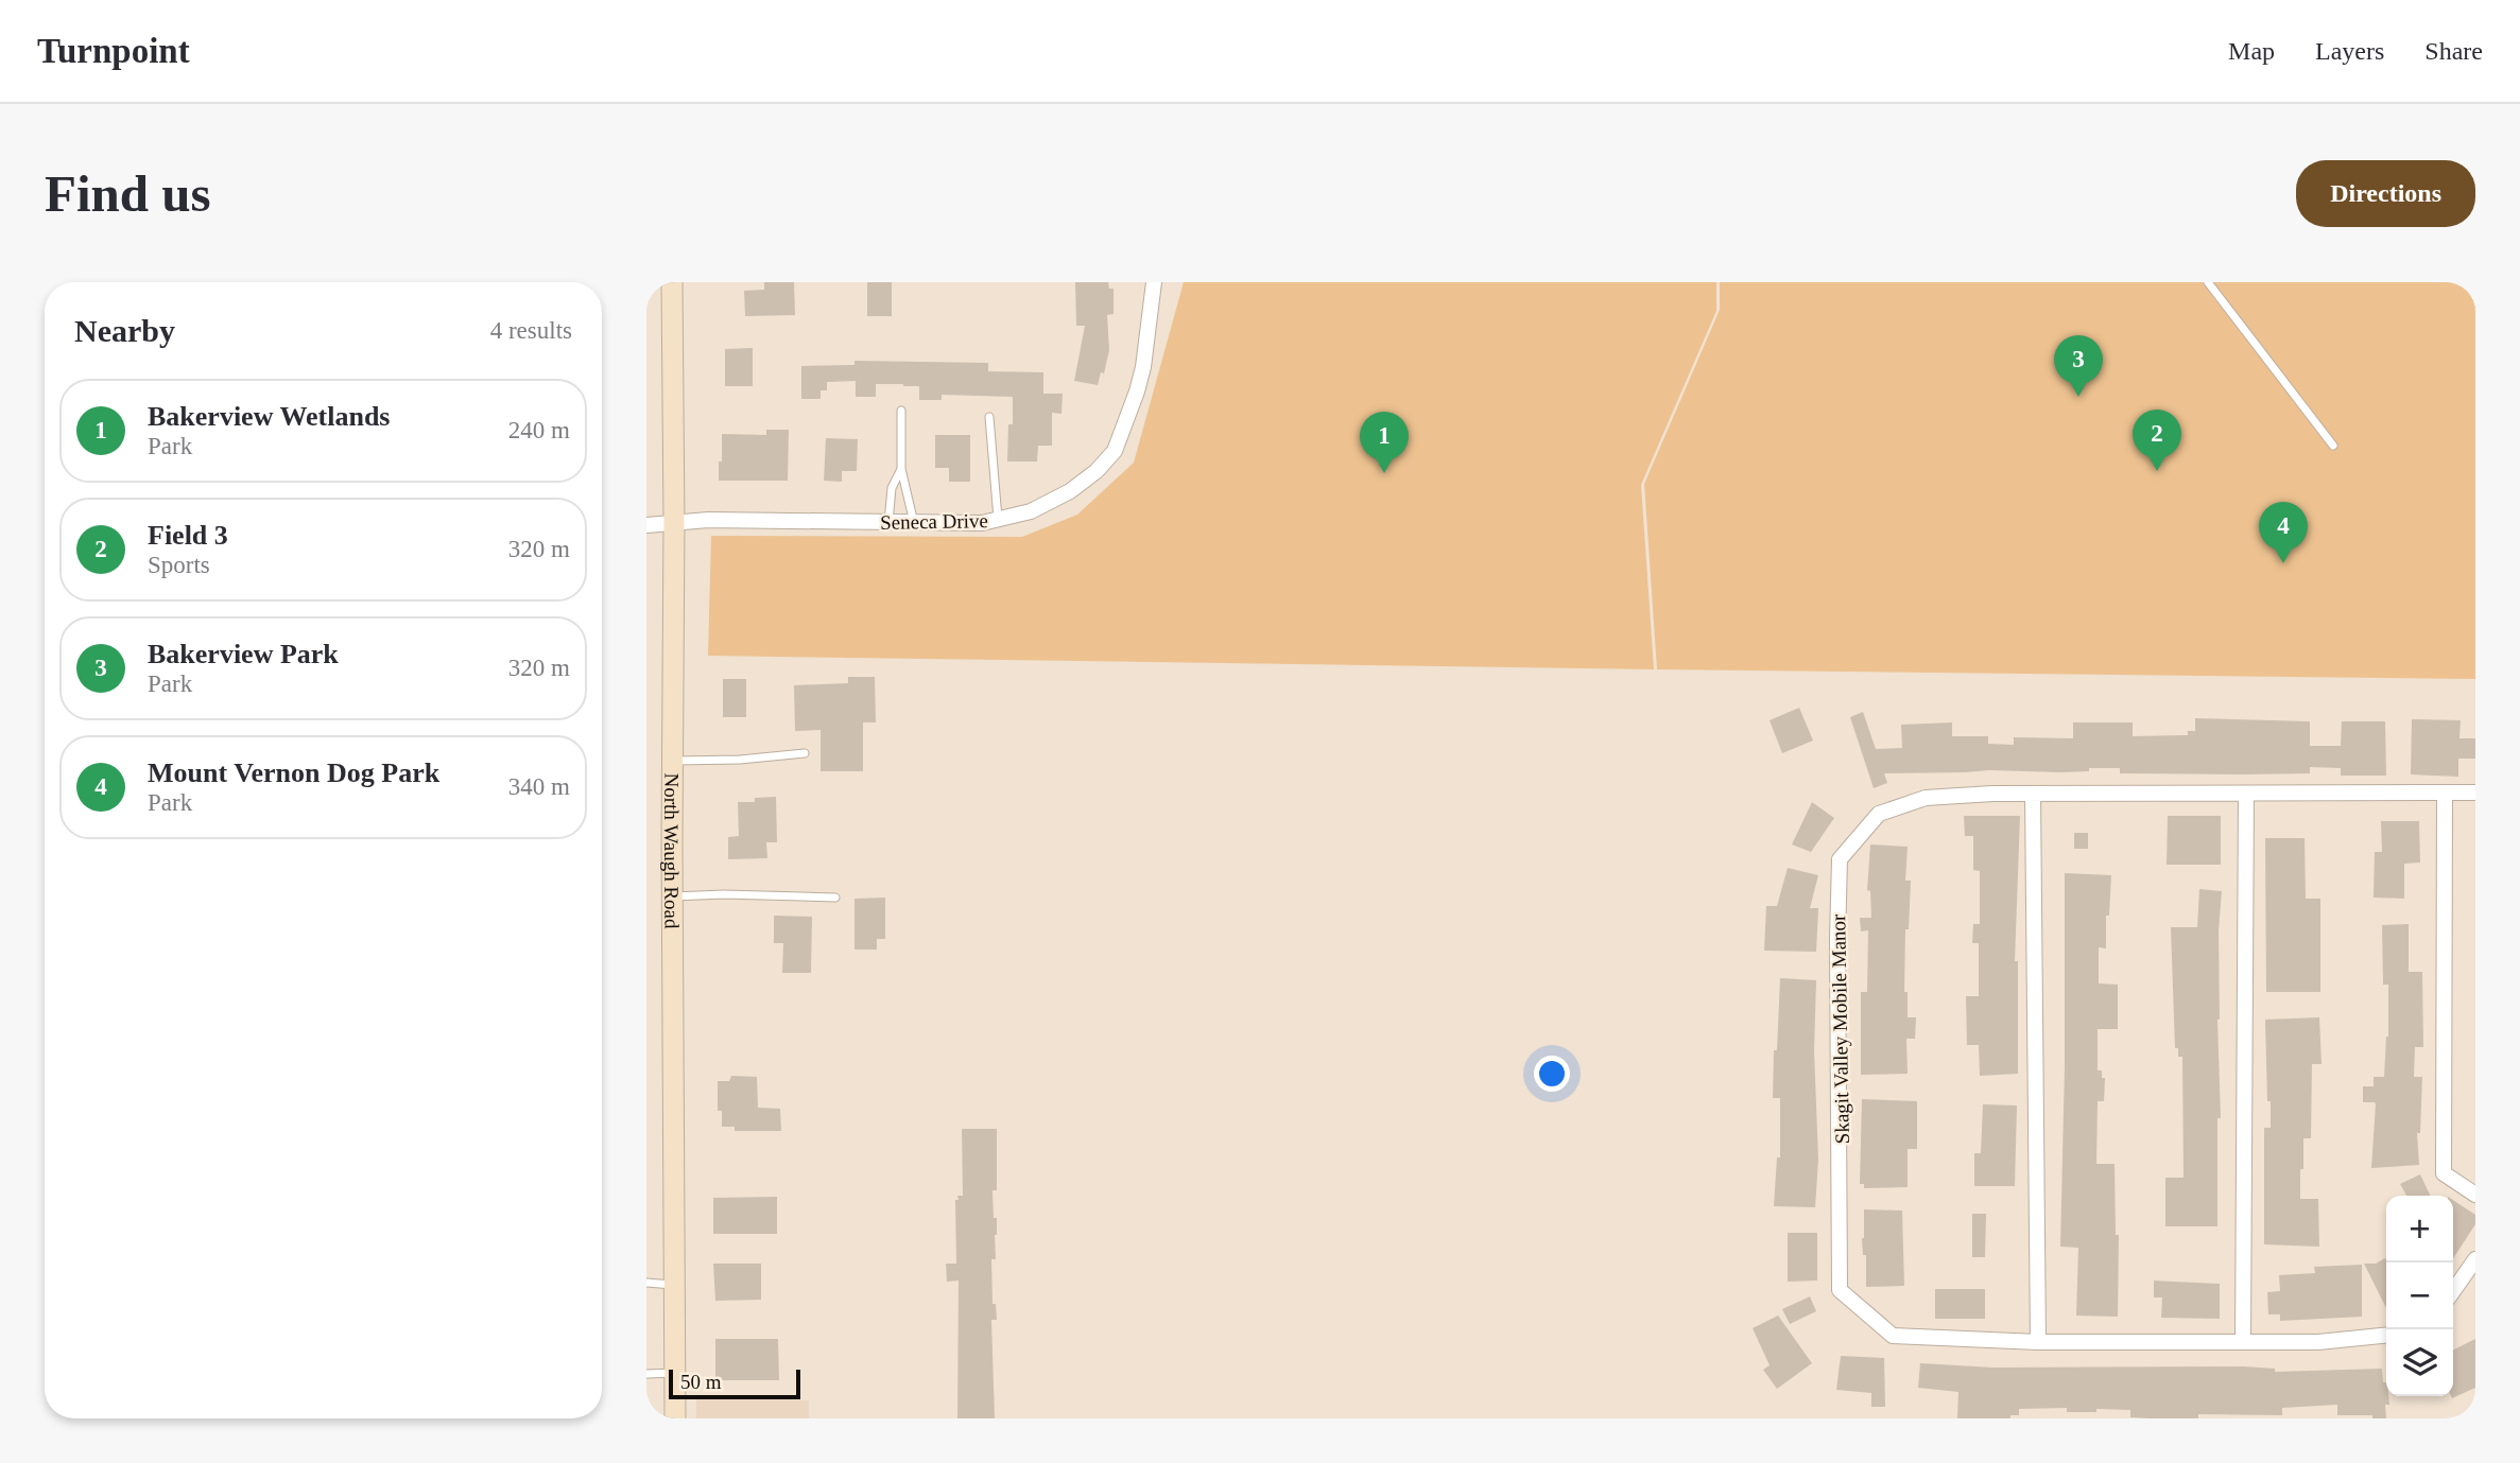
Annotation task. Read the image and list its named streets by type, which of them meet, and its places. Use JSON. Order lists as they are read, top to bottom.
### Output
{
  "streets": {
    "street": ["Seneca Drive", "North Waugh Road", "Skagit Valley Mobile Manor"]
  },
  "crossings": [
    ["Seneca Drive", "North Waugh Road"]
  ],
  "scale_bar": "50 m",
  "page": {
    "header": "Turnpoint",
    "nav": ["Map", "Layers", "Share"],
    "buttons": "Directions",
    "title": "Find us",
    "heading": ["Nearby", "4 results"],
    "pins": [
      "3",
      "2",
      "1",
      "4"
    ],
    "list": [
      {
        "mark": "1",
        "name": "Bakerview Wetlands",
        "note": "Park",
        "value": "240 m"
      },
      {
        "mark": "2",
        "name": "Field 3",
        "note": "Sports",
        "value": "320 m"
      },
      {
        "mark": "3",
        "name": "Bakerview Park",
        "note": "Park",
        "value": "320 m"
      },
      {
        "mark": "4",
        "name": "Mount Vernon Dog Park",
        "note": "Park",
        "value": "340 m"
      }
    ],
    "map_buttons": ["+", "−"],
    "scale": "50 m"
  }
}
